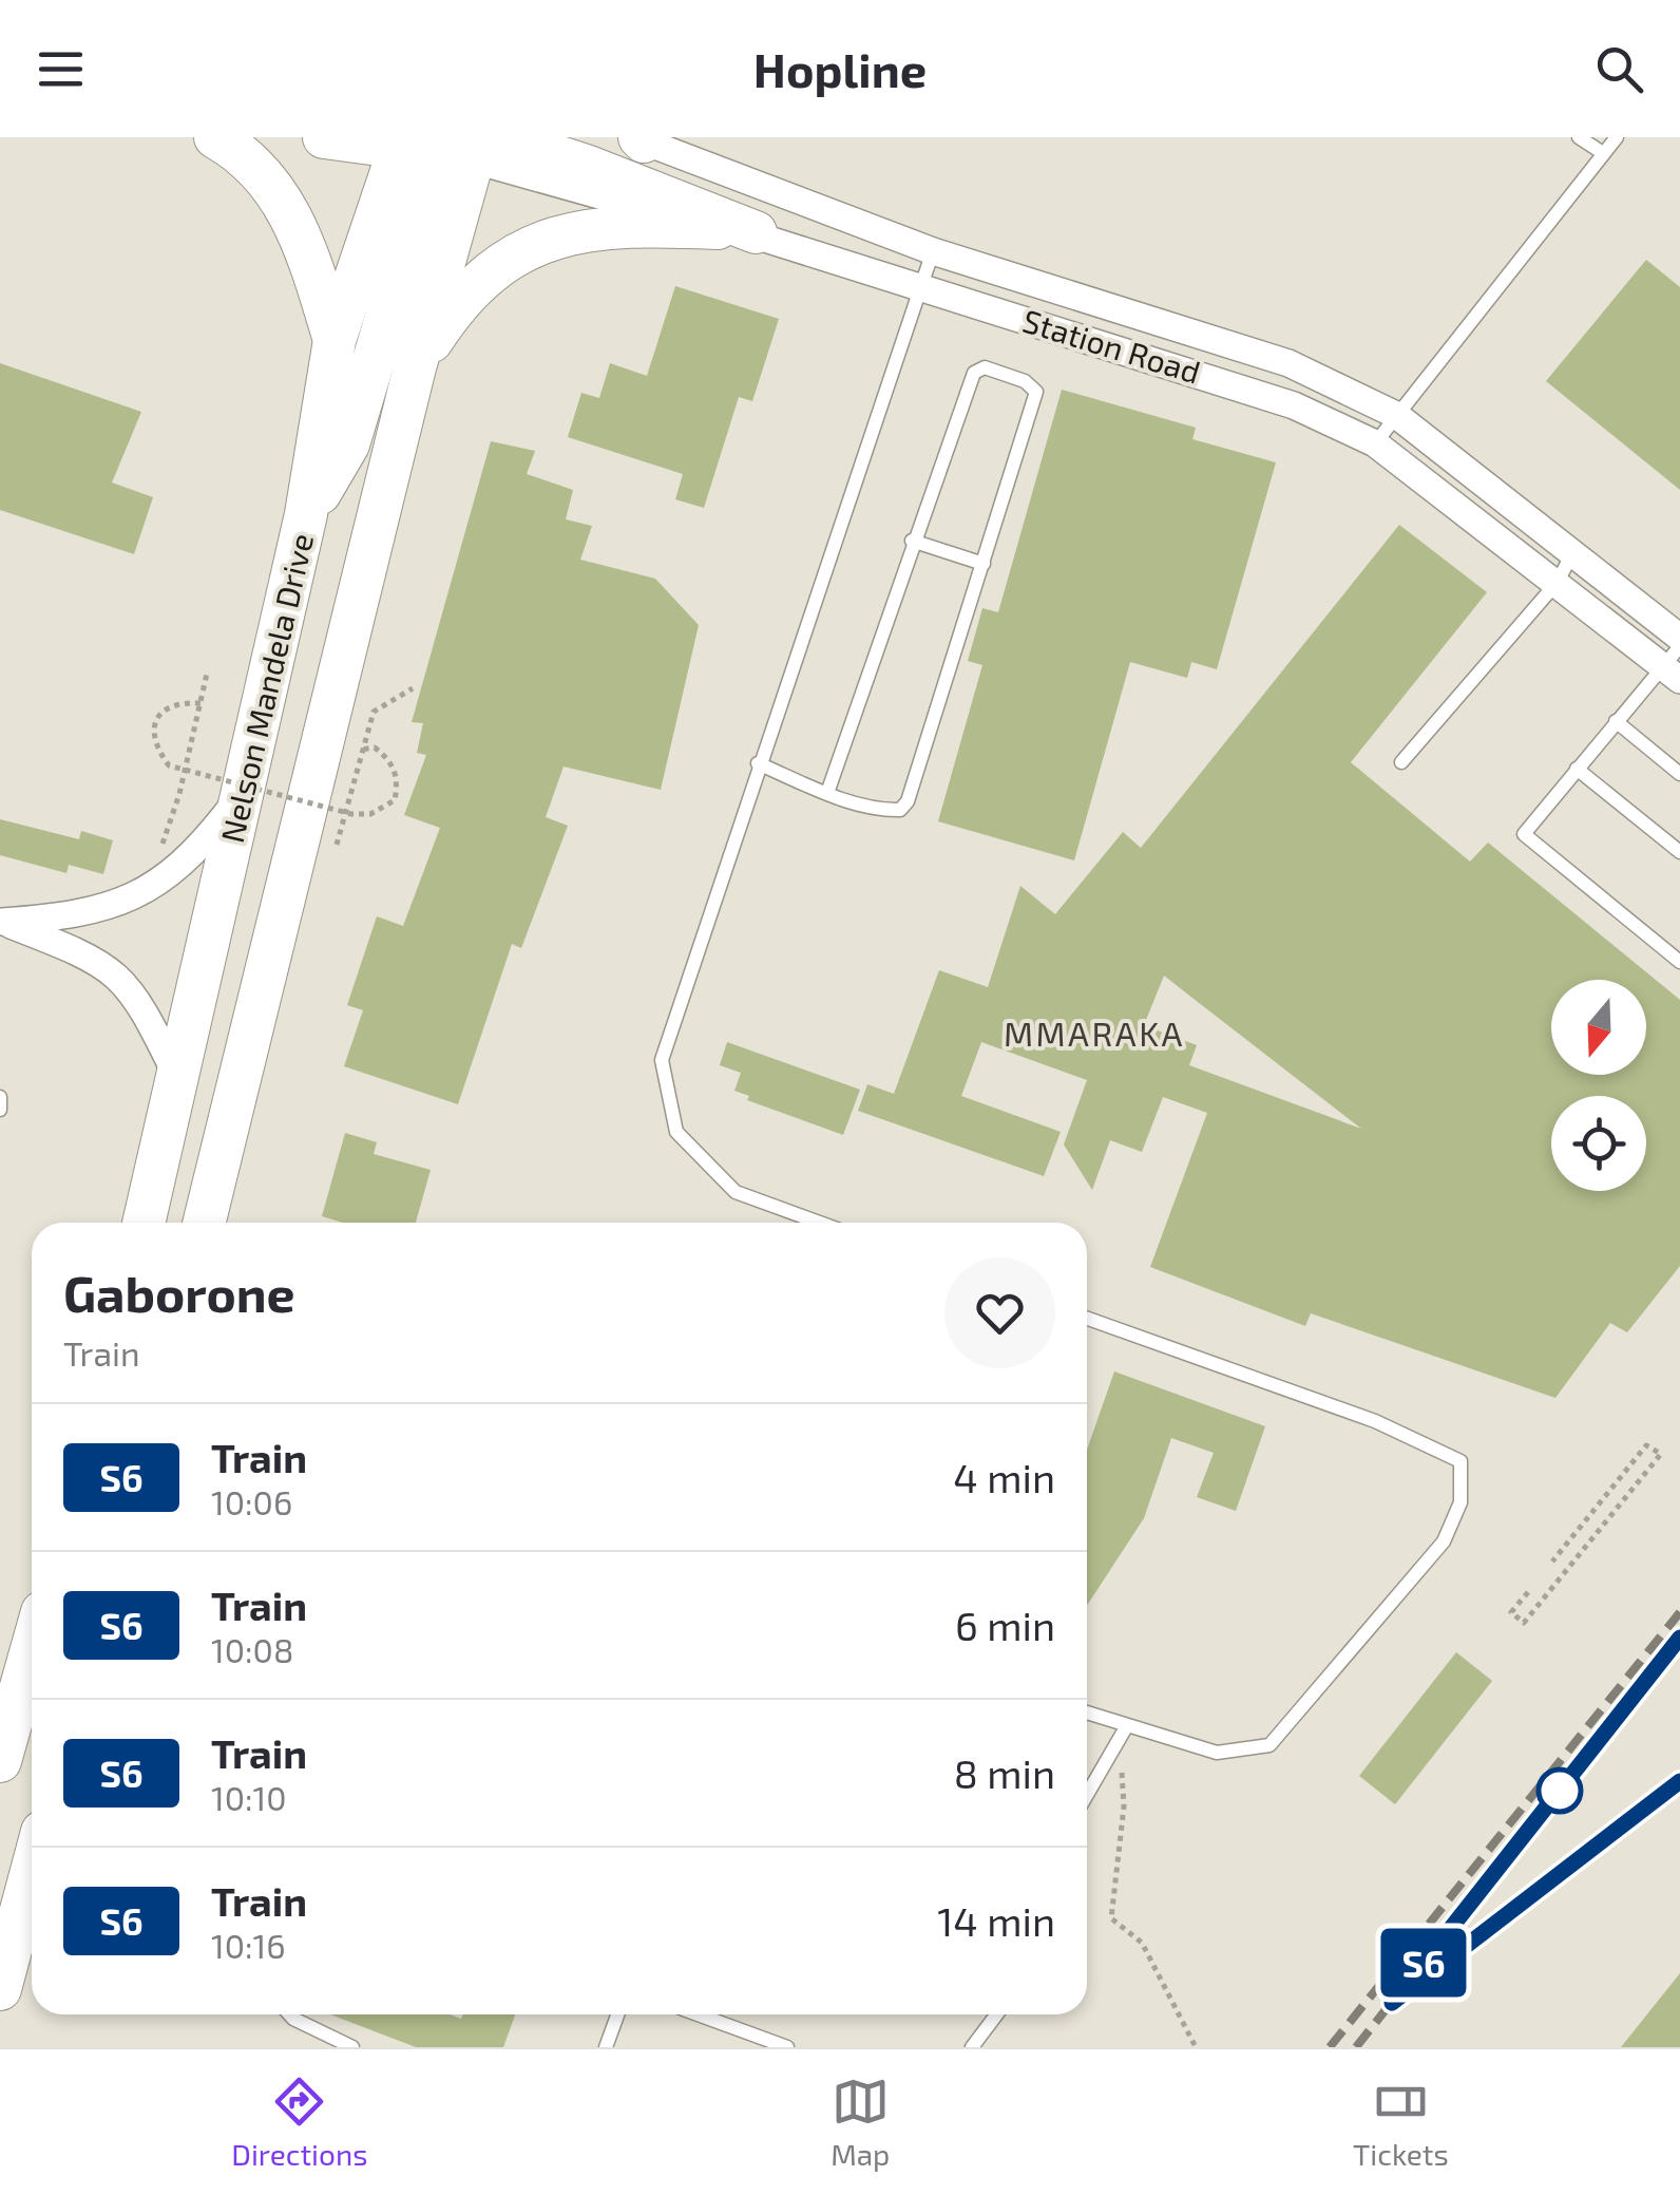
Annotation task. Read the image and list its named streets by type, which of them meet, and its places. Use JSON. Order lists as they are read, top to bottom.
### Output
{
  "streets": {
    "main road": ["Nelson Mandela Drive"],
    "street": ["Station Road"]
  },
  "districts": ["MMARAKA"],
  "north": "bottom",
  "page": {
    "header": "Hopline",
    "on_map": "S6",
    "heading": ["Gaborone", "Train"],
    "list": [
      {
        "mark": "S6",
        "name": "Train",
        "note": "10:06",
        "value": "4 min"
      },
      {
        "mark": "S6",
        "name": "Train",
        "note": "10:08",
        "value": "6 min"
      },
      {
        "mark": "S6",
        "name": "Train",
        "note": "10:10",
        "value": "8 min"
      },
      {
        "mark": "S6",
        "name": "Train",
        "note": "10:16",
        "value": "14 min"
      }
    ],
    "tabs": ["Directions", "Map", "Tickets"]
  }
}
